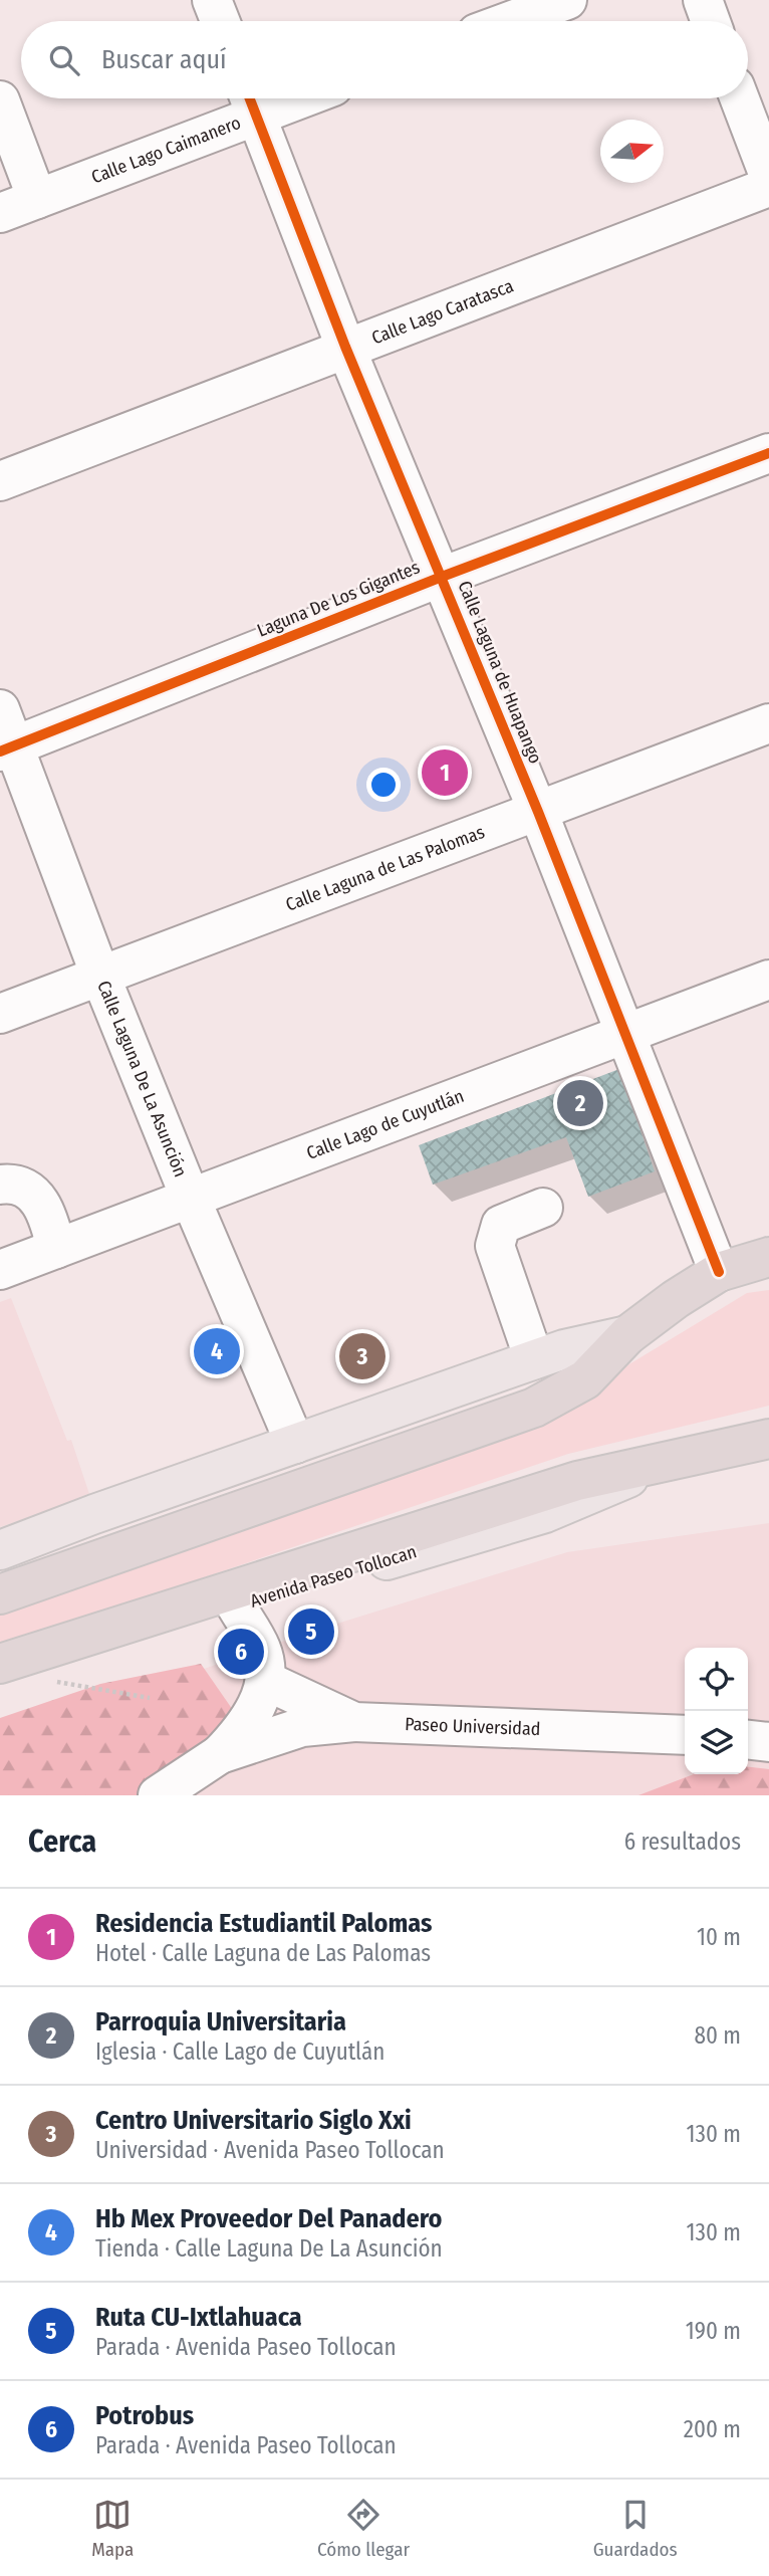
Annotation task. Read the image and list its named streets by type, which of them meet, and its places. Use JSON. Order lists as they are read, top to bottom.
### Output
{
  "streets": {
    "highway": ["Avenida Paseo Tollocan"],
    "street": [
      "Calle Lago Caimanero",
      "Calle Lago Caratasca",
      "Laguna De Los Gigantes",
      "Calle Laguna de Huapango",
      "Calle Laguna de Las Palomas",
      "Calle Laguna De La Asunción",
      "Calle Lago de Cuyutlán",
      "Paseo Universidad"
    ]
  },
  "crossings": [
    ["Calle Lago Caimanero", "Calle Laguna de Huapango"],
    ["Calle Lago Caratasca", "Calle Laguna de Huapango"],
    ["Laguna De Los Gigantes", "Calle Laguna de Huapango"],
    ["Laguna De Los Gigantes", "Calle Laguna De La Asunción"],
    ["Calle Laguna de Huapango", "Calle Laguna de Las Palomas"],
    ["Calle Laguna de Huapango", "Calle Lago de Cuyutlán"],
    ["Calle Laguna de Las Palomas", "Calle Laguna De La Asunción"],
    ["Calle Laguna De La Asunción", "Calle Lago de Cuyutlán"]
  ],
  "north": "right",
  "page": {
    "search": "Buscar aquí",
    "pins": [
      "1",
      "2",
      "4",
      "3",
      "5",
      "6"
    ],
    "heading": ["Cerca", "6 resultados"],
    "list": [
      {
        "mark": "1",
        "name": "Residencia Estudiantil Palomas",
        "note": "Hotel · Calle Laguna de Las Palomas",
        "value": "10 m"
      },
      {
        "mark": "2",
        "name": "Parroquia Universitaria",
        "note": "Iglesia · Calle Lago de Cuyutlán",
        "value": "80 m"
      },
      {
        "mark": "3",
        "name": "Centro Universitario Siglo Xxi",
        "note": "Universidad · Avenida Paseo Tollocan",
        "value": "130 m"
      },
      {
        "mark": "4",
        "name": "Hb Mex Proveedor Del Panadero",
        "note": "Tienda · Calle Laguna De La Asunción",
        "value": "130 m"
      },
      {
        "mark": "5",
        "name": "Ruta CU-Ixtlahuaca",
        "note": "Parada · Avenida Paseo Tollocan",
        "value": "190 m"
      },
      {
        "mark": "6",
        "name": "Potrobus",
        "note": "Parada · Avenida Paseo Tollocan",
        "value": "200 m"
      }
    ],
    "nav": ["Mapa", "Cómo llegar", "Guardados"]
  }
}
